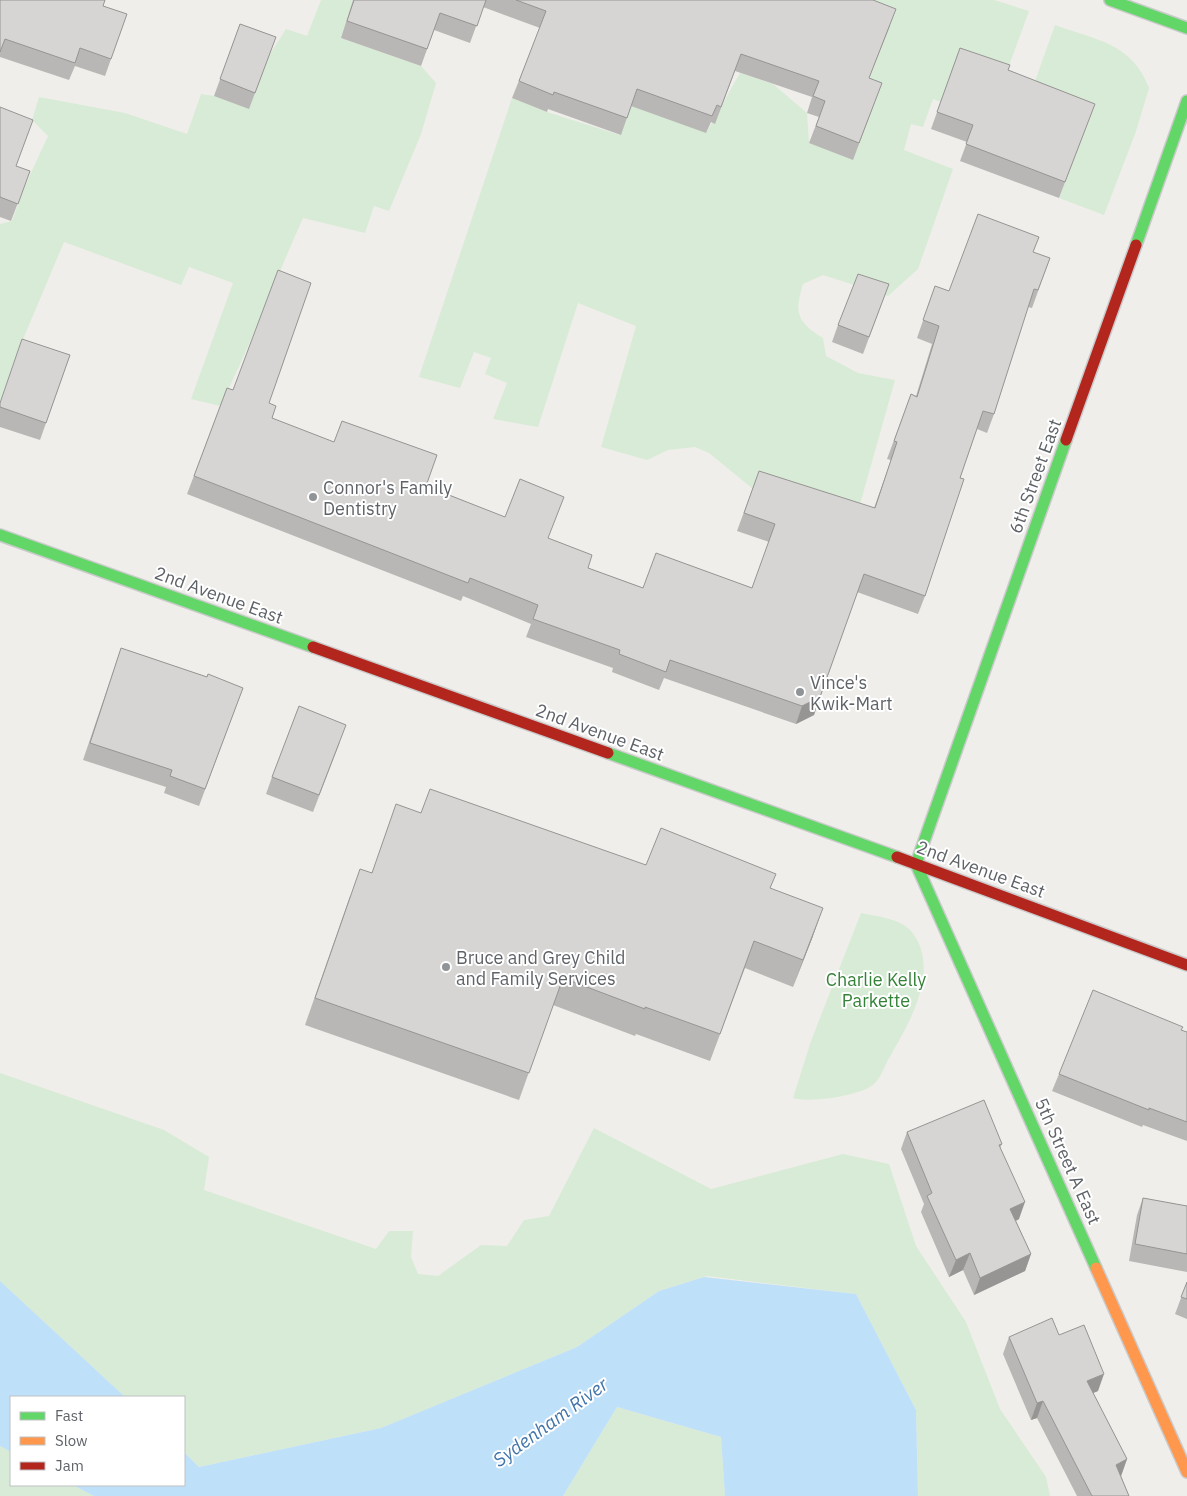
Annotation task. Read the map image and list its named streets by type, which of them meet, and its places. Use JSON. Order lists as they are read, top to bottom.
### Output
{
  "streets": {
    "street": ["6th Street East", "2nd Avenue East", "5th Street A East"]
  },
  "crossings": [
    ["6th Street East", "2nd Avenue East"],
    ["6th Street East", "5th Street A East"],
    ["2nd Avenue East", "5th Street A East"]
  ],
  "water": ["Sydenham River"],
  "parks": ["Charlie Kelly Parkette"],
  "places": ["Connor's Family Dentistry", "Vince's Kwik-Mart", "Bruce and Grey Child and Family Services"],
  "legend": ["Fast", "Slow", "Jam"]
}
